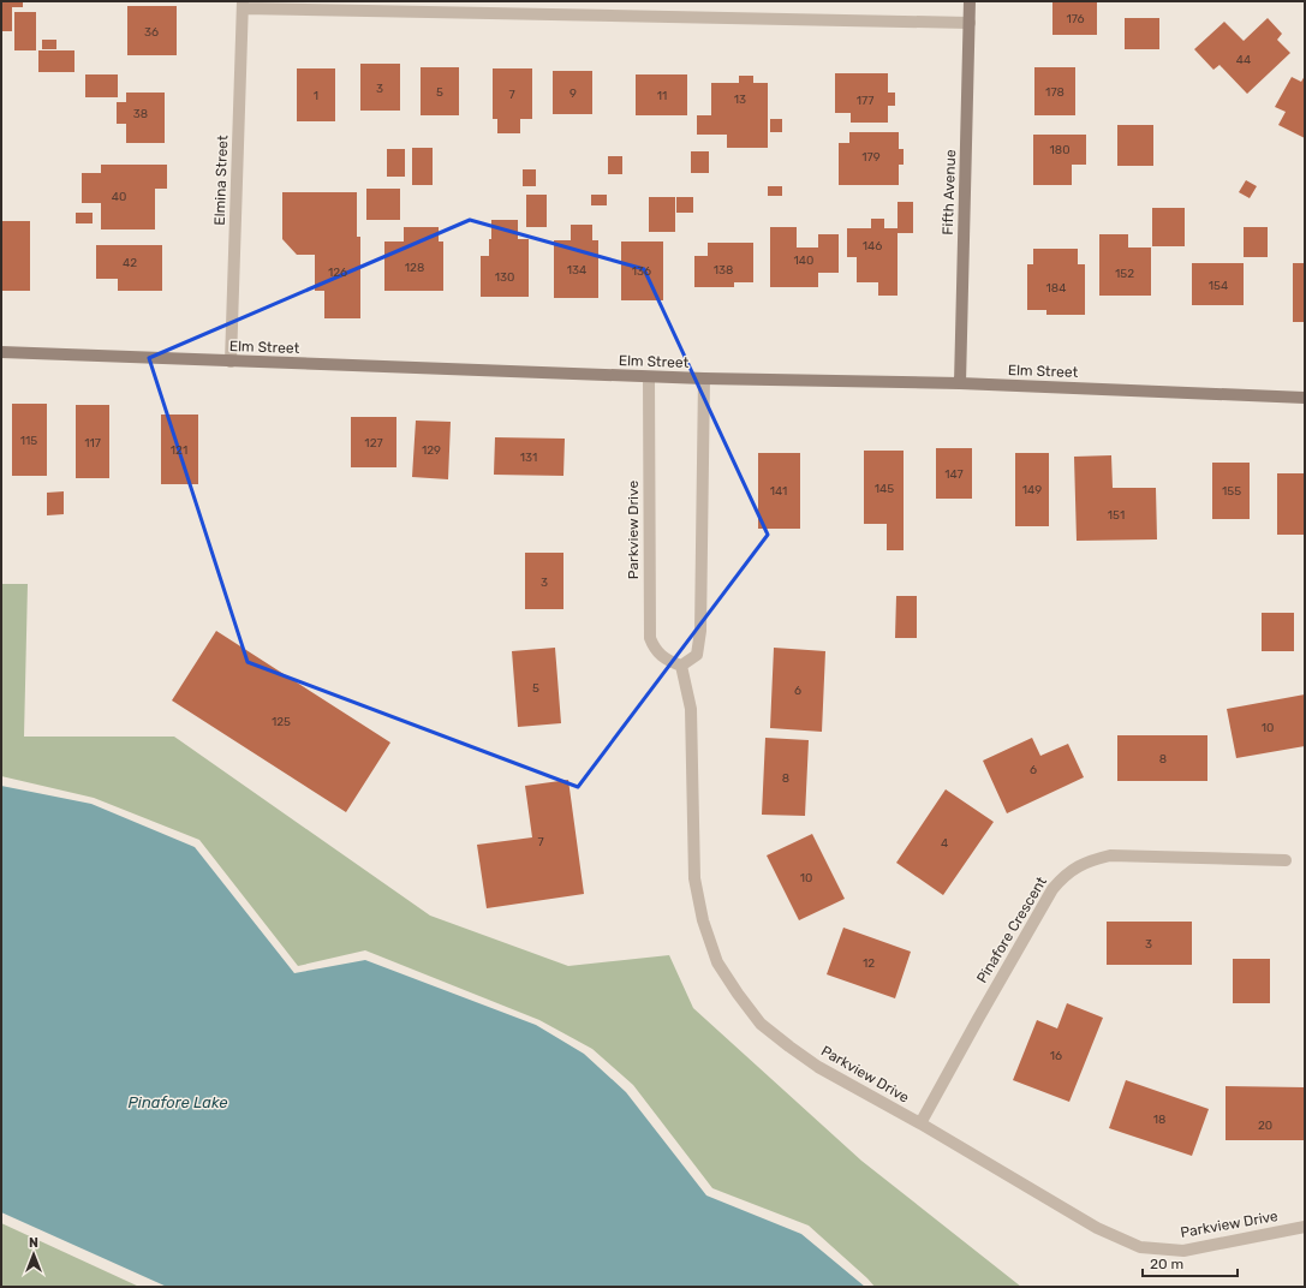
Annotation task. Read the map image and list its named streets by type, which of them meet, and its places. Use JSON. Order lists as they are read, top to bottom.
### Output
{
  "streets": {
    "main road": ["Fifth Avenue", "Elm Street"],
    "street": ["Elmina Street", "Parkview Drive", "Pinafore Crescent"]
  },
  "crossings": [
    ["Elmina Street", "Elm Street"],
    ["Fifth Avenue", "Elm Street"],
    ["Elm Street", "Parkview Drive"],
    ["Parkview Drive", "Pinafore Crescent"]
  ],
  "water": ["Pinafore Lake"],
  "house_numbers": [
    "176",
    "36",
    "44",
    "3",
    "5",
    "178",
    "9",
    "7",
    "1",
    "11",
    "13",
    "177",
    "38",
    "180",
    "179",
    "40",
    "146",
    "140",
    "42",
    "128",
    "134",
    "138",
    "136",
    "126",
    "152",
    "130",
    "154",
    "184",
    "115",
    "117",
    "127",
    "121",
    "129",
    "131",
    "147",
    "145",
    "149",
    "141",
    "155",
    "151",
    "3",
    "5",
    "6",
    "125",
    "10",
    "8",
    "6",
    "8",
    "7",
    "4",
    "10",
    "3",
    "12",
    "16",
    "18",
    "20"
  ],
  "scale_bar": "20 m",
  "north": "top"
}
